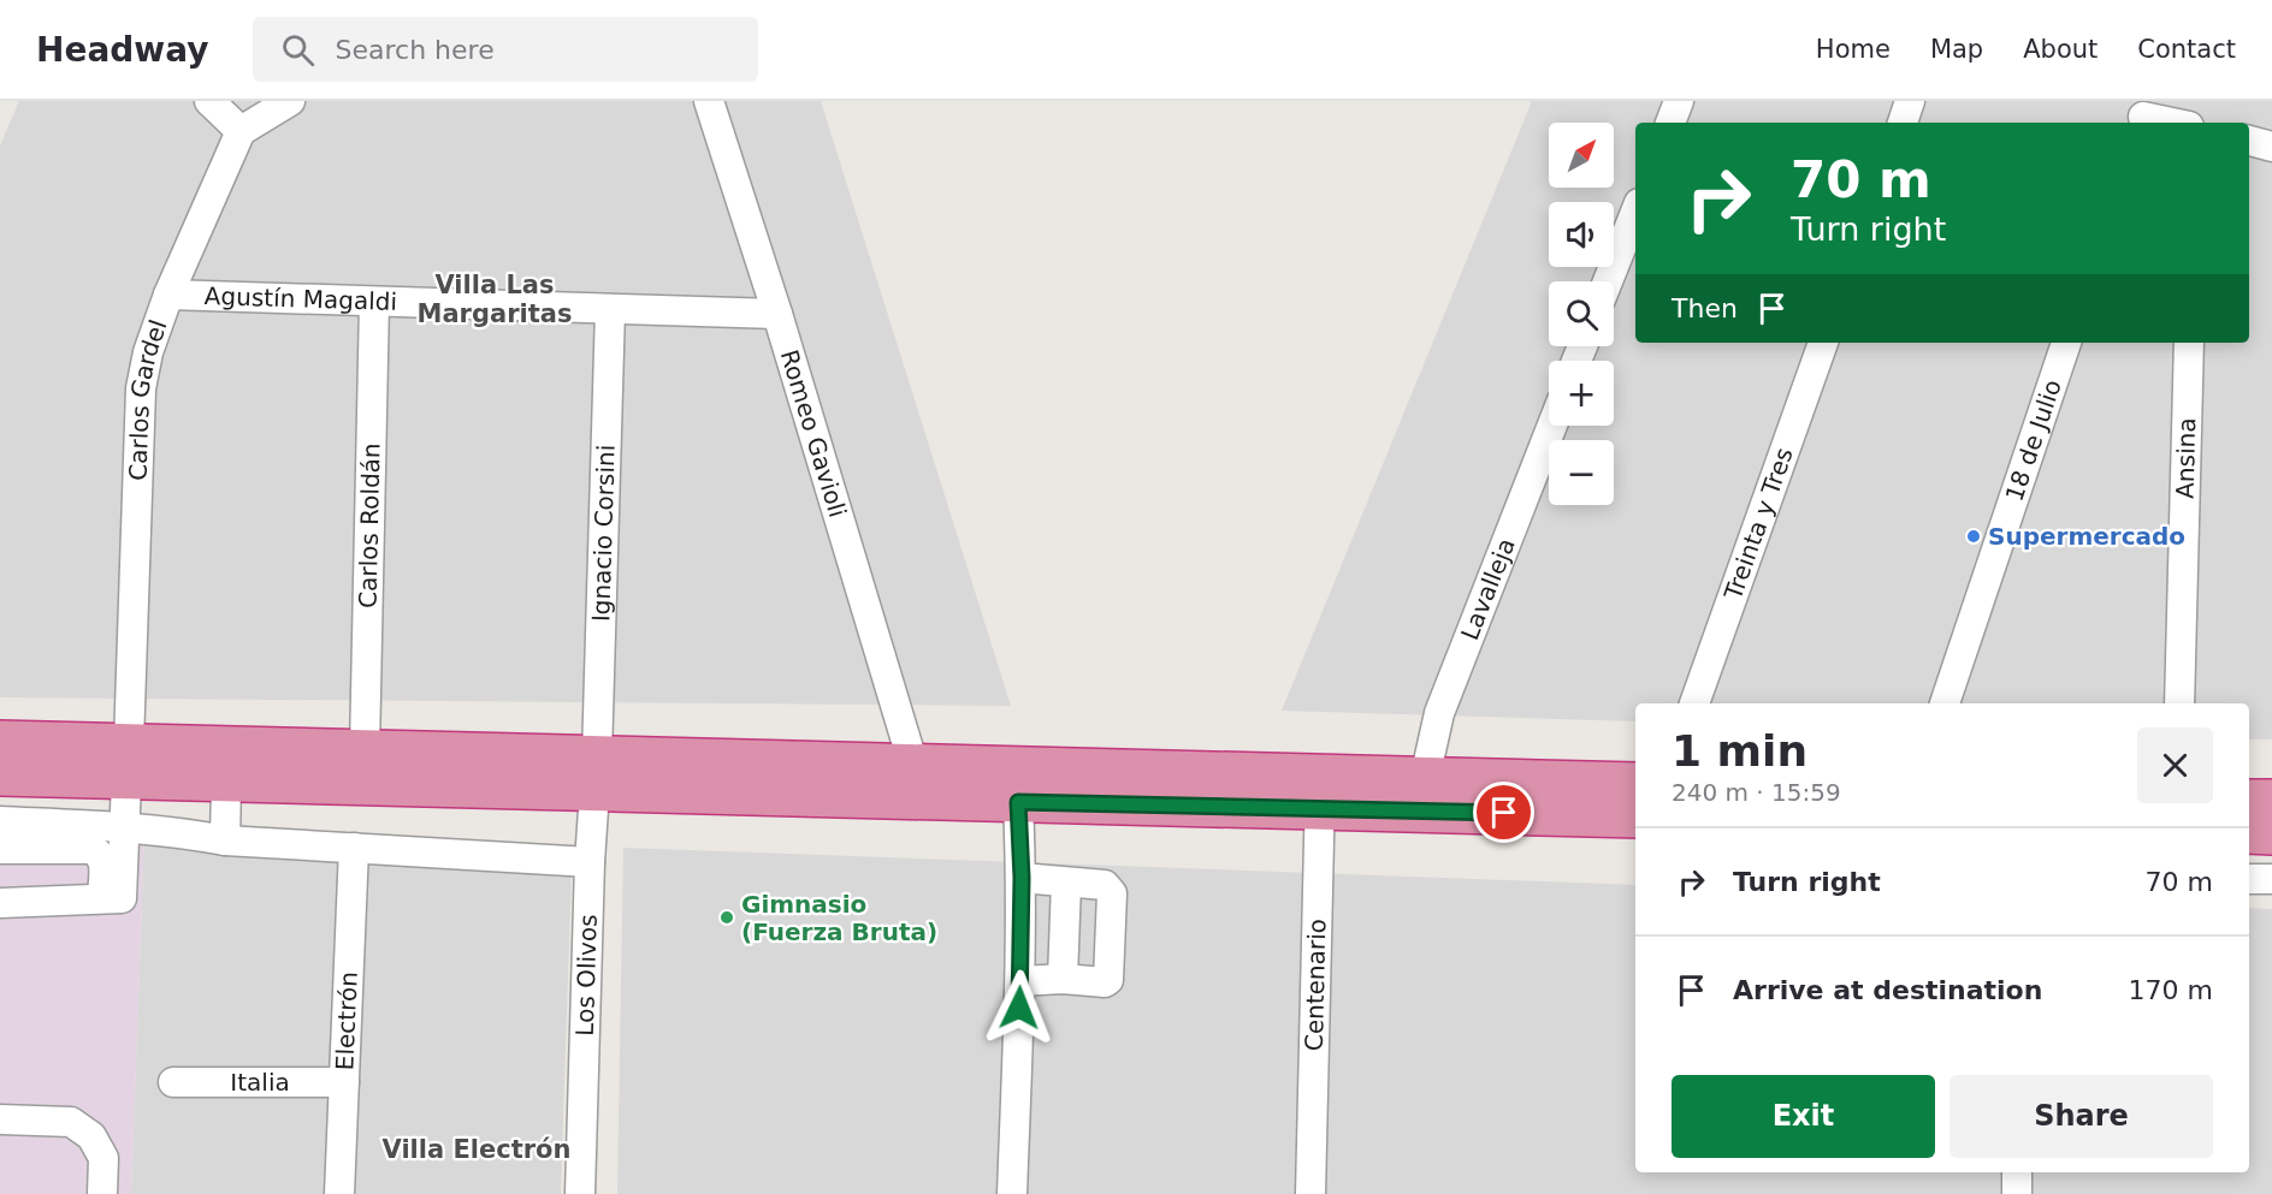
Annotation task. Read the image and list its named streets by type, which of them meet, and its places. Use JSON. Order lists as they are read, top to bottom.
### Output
{
  "streets": {
    "street": [
      "Agustín Magaldi",
      "Carlos Gardel",
      "Romeo Gavioli",
      "18 de Julio",
      "Ansina",
      "Treinta y Tres",
      "Carlos Roldán",
      "Ignacio Corsini",
      "Lavalleja",
      "Los Olivos",
      "Centenario",
      "Electrón",
      "Italia"
    ]
  },
  "crossings": [
    ["Agustín Magaldi", "Carlos Gardel"],
    ["Agustín Magaldi", "Romeo Gavioli"],
    ["Agustín Magaldi", "Carlos Roldán"],
    ["Agustín Magaldi", "Ignacio Corsini"],
    ["Ignacio Corsini", "Los Olivos"],
    ["Electrón", "Italia"]
  ],
  "districts": ["Villa Las Margaritas", "Villa Electrón"],
  "places": ["Supermercado", "Gimnasio (Fuerza Bruta)"],
  "north": "top right",
  "page": {
    "header": "Headway",
    "search": "Search here",
    "nav": [
      "Home",
      "Map",
      "About",
      "Contact"
    ],
    "map_buttons": ["+", "−"],
    "turn": ["70 m", "Turn right"],
    "then": "Then",
    "heading": ["1 min", "240 m · 15:59"],
    "list": [
      {
        "name": "Turn right",
        "value": "70 m"
      },
      {
        "name": "Arrive at destination",
        "value": "170 m"
      }
    ],
    "buttons": ["Exit", "Share"]
  }
}
